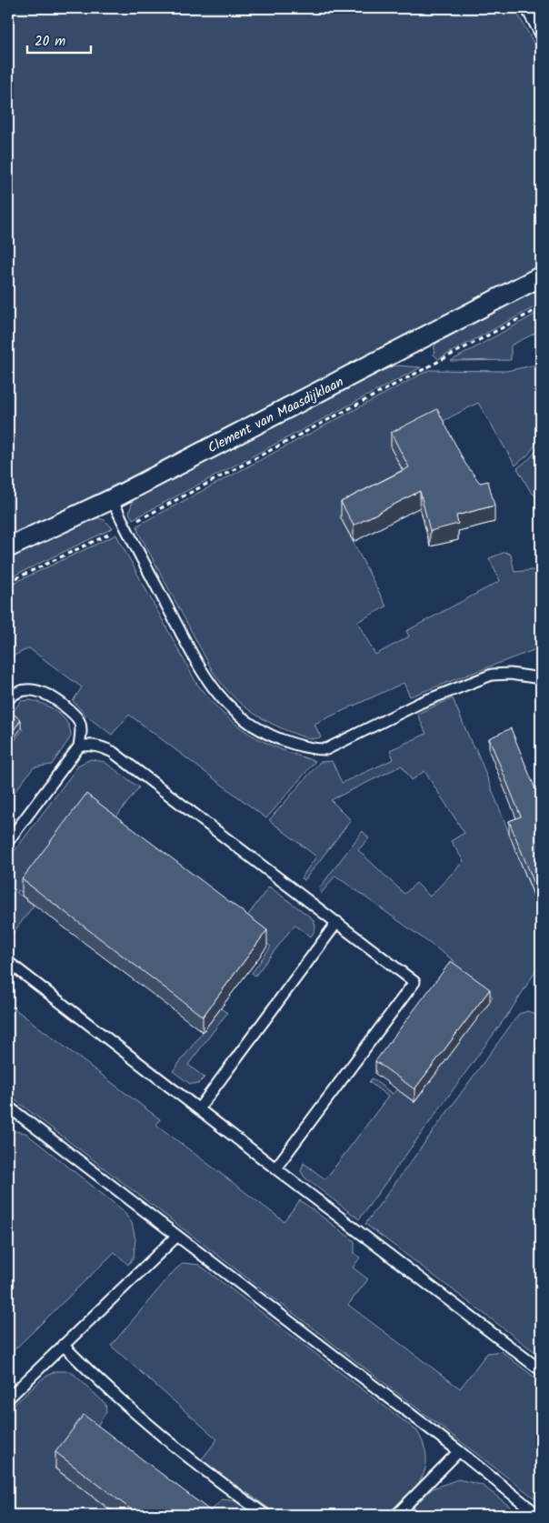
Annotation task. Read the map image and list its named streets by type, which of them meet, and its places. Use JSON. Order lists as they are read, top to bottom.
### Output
{
  "streets": {
    "street": ["Clement van Maasdijklaan"]
  },
  "scale_bar": "20 m"
}
